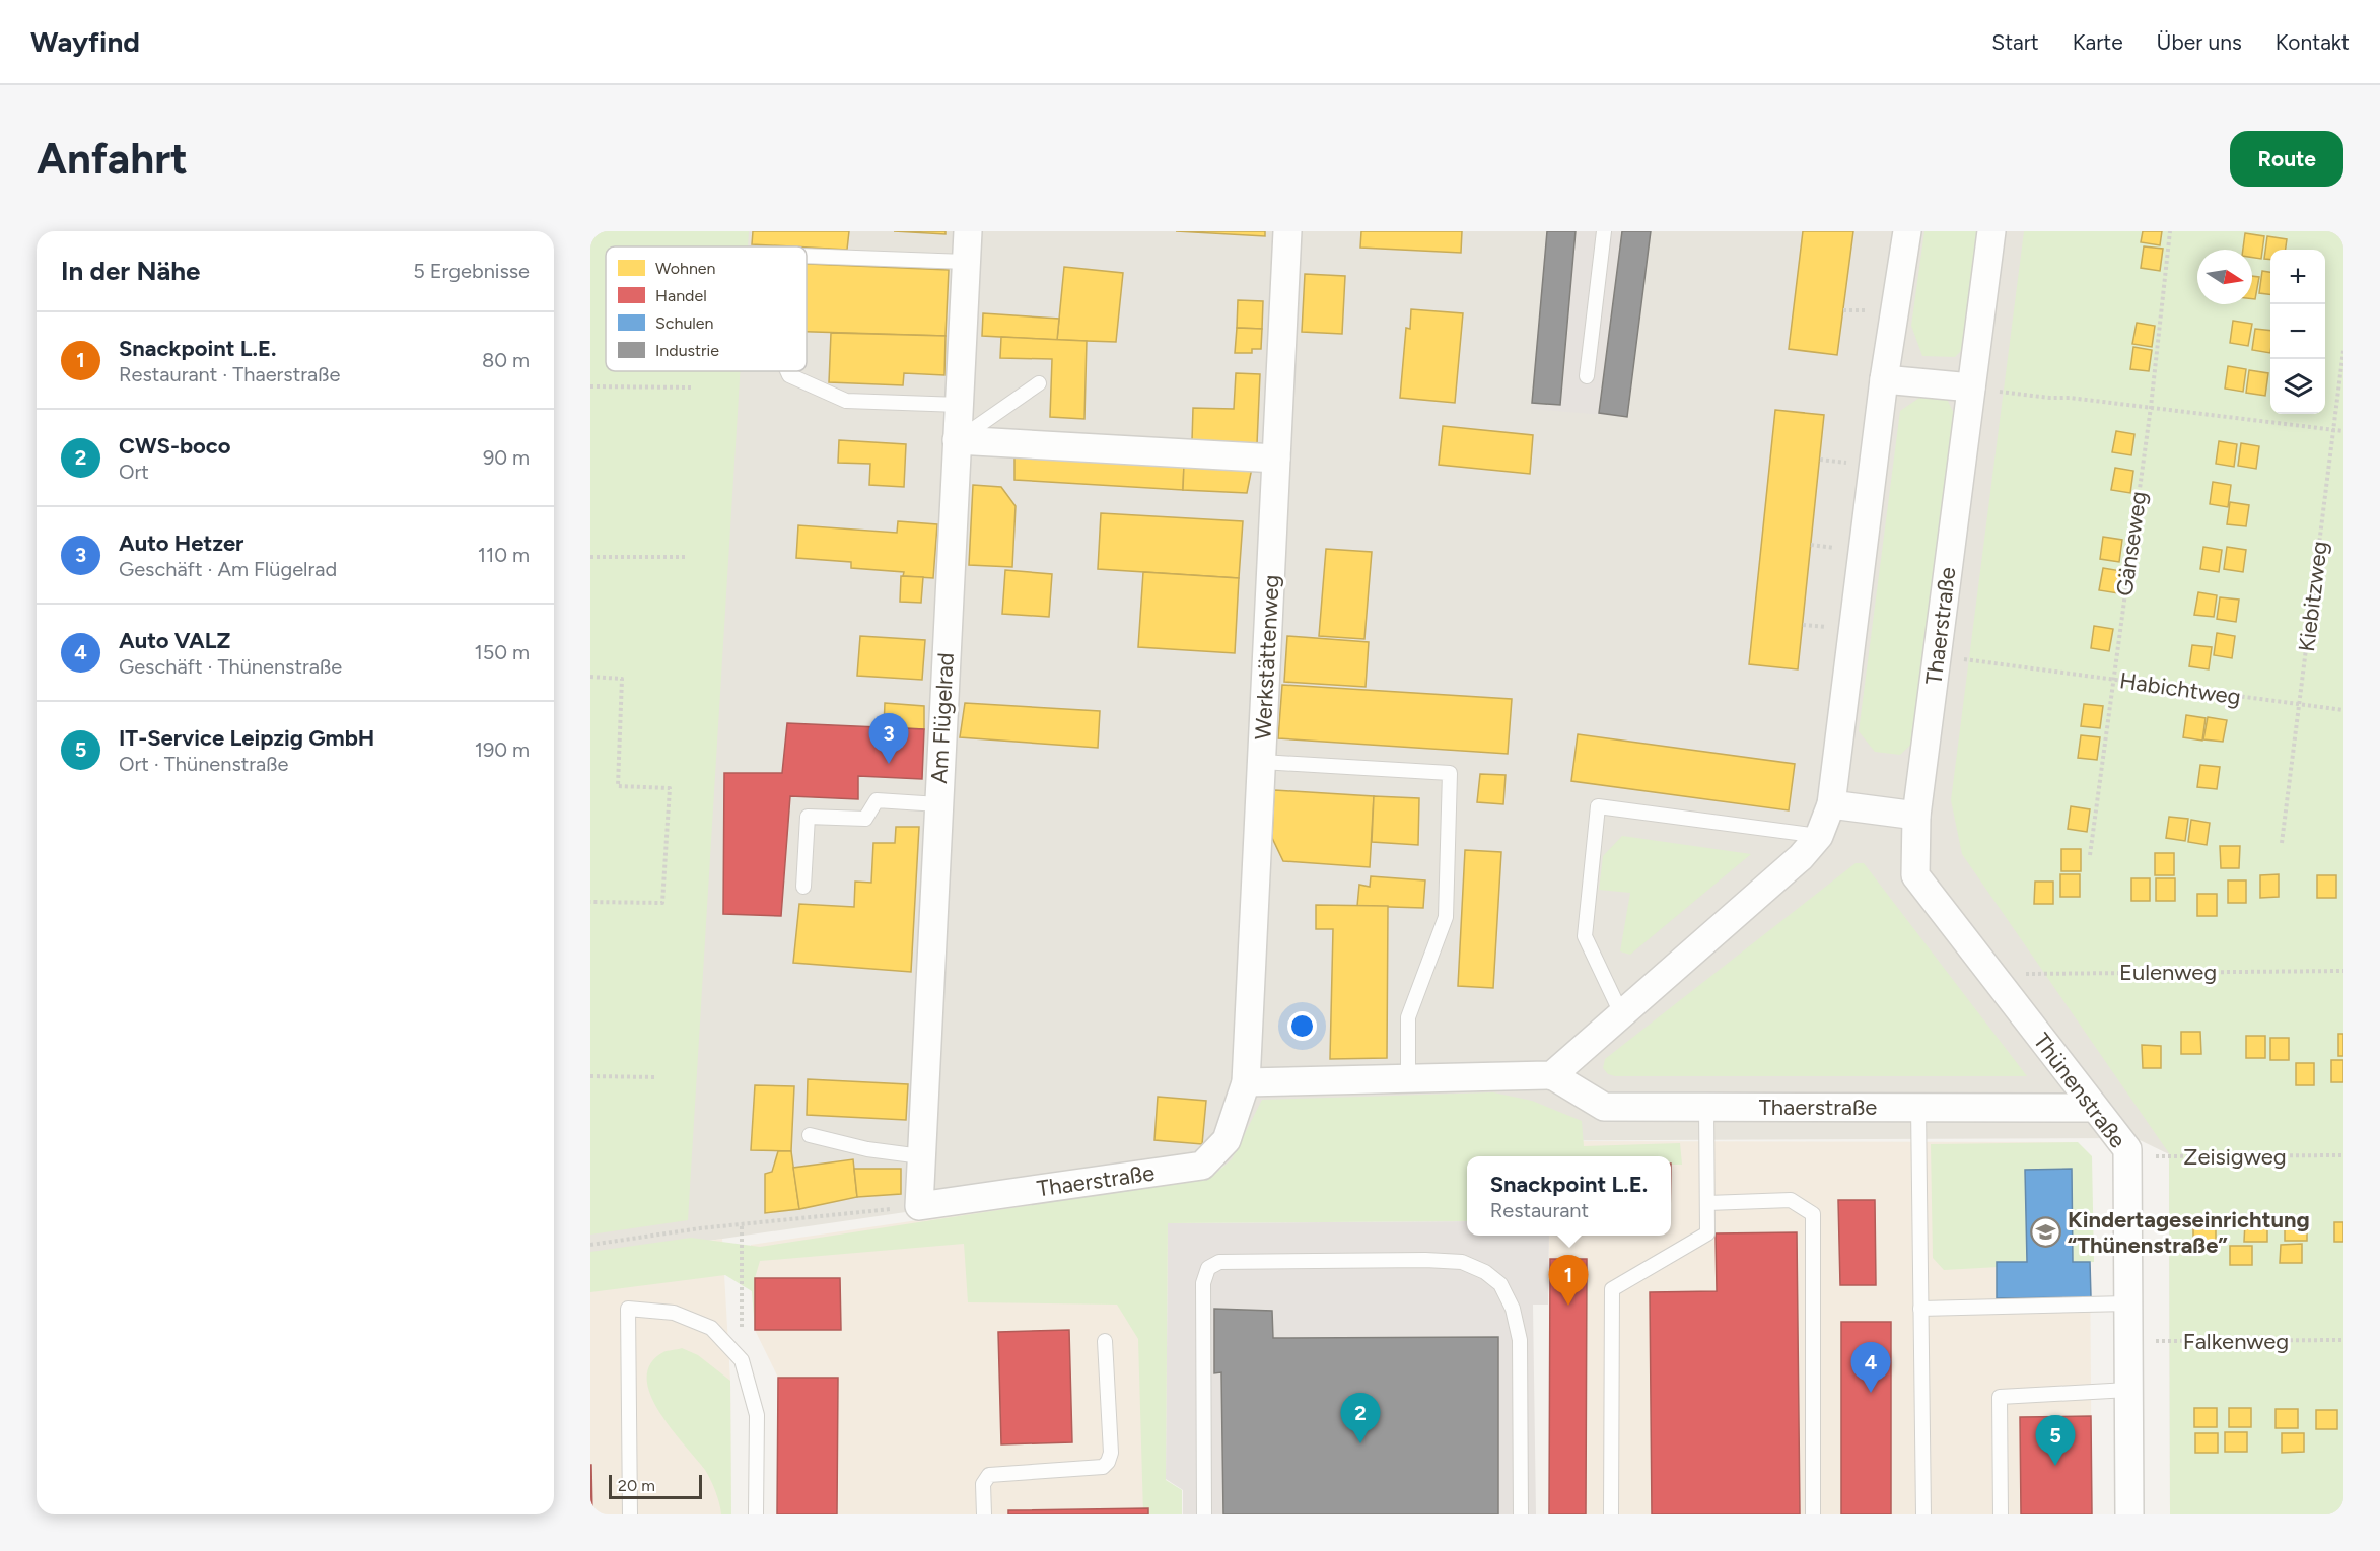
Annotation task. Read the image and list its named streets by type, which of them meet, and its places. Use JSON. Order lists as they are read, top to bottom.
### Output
{
  "streets": {
    "street": [
      "Thaerstraße",
      "Werkstättenweg",
      "Am Flügelrad",
      "Thünenstraße"
    ],
    "path": [
      "Gänseweg",
      "Kiebitzweg",
      "Habichtweg",
      "Eulenweg",
      "Zeisigweg",
      "Falkenweg"
    ]
  },
  "crossings": [
    ["Gänseweg", "Habichtweg"],
    ["Kiebitzweg", "Habichtweg"],
    ["Thaerstraße", "Werkstättenweg"],
    ["Thaerstraße", "Habichtweg"],
    ["Thaerstraße", "Am Flügelrad"],
    ["Thaerstraße", "Thünenstraße"],
    ["Eulenweg", "Thünenstraße"],
    ["Thünenstraße", "Zeisigweg"],
    ["Thünenstraße", "Falkenweg"]
  ],
  "places": {
    "school or university": ["Kindertageseinrichtung “Thünenstraße”"]
  },
  "legend": [
    "Wohnen",
    "Handel",
    "Schulen",
    "Industrie"
  ],
  "scale_bar": "20 m",
  "north": "right",
  "page": {
    "header": "Wayfind",
    "nav": [
      "Start",
      "Karte",
      "Über uns",
      "Kontakt"
    ],
    "buttons": "Route",
    "title": "Anfahrt",
    "heading": ["In der Nähe", "5 Ergebnisse"],
    "map_buttons": ["+", "−"],
    "list": [
      {
        "mark": "1",
        "name": "Snackpoint L.E.",
        "note": "Restaurant · Thaerstraße",
        "value": "80 m"
      },
      {
        "mark": "2",
        "name": "CWS-boco",
        "note": "Ort",
        "value": "90 m"
      },
      {
        "mark": "3",
        "name": "Auto Hetzer",
        "note": "Geschäft · Am Flügelrad",
        "value": "110 m"
      },
      {
        "mark": "4",
        "name": "Auto VALZ",
        "note": "Geschäft · Thünenstraße",
        "value": "150 m"
      },
      {
        "mark": "5",
        "name": "IT-Service Leipzig GmbH",
        "note": "Ort · Thünenstraße",
        "value": "190 m"
      }
    ],
    "pins": [
      "3",
      "1",
      "4",
      "2",
      "5"
    ],
    "popup": ["Snackpoint L.E.", "Restaurant"],
    "scale": "20 m"
  }
}
